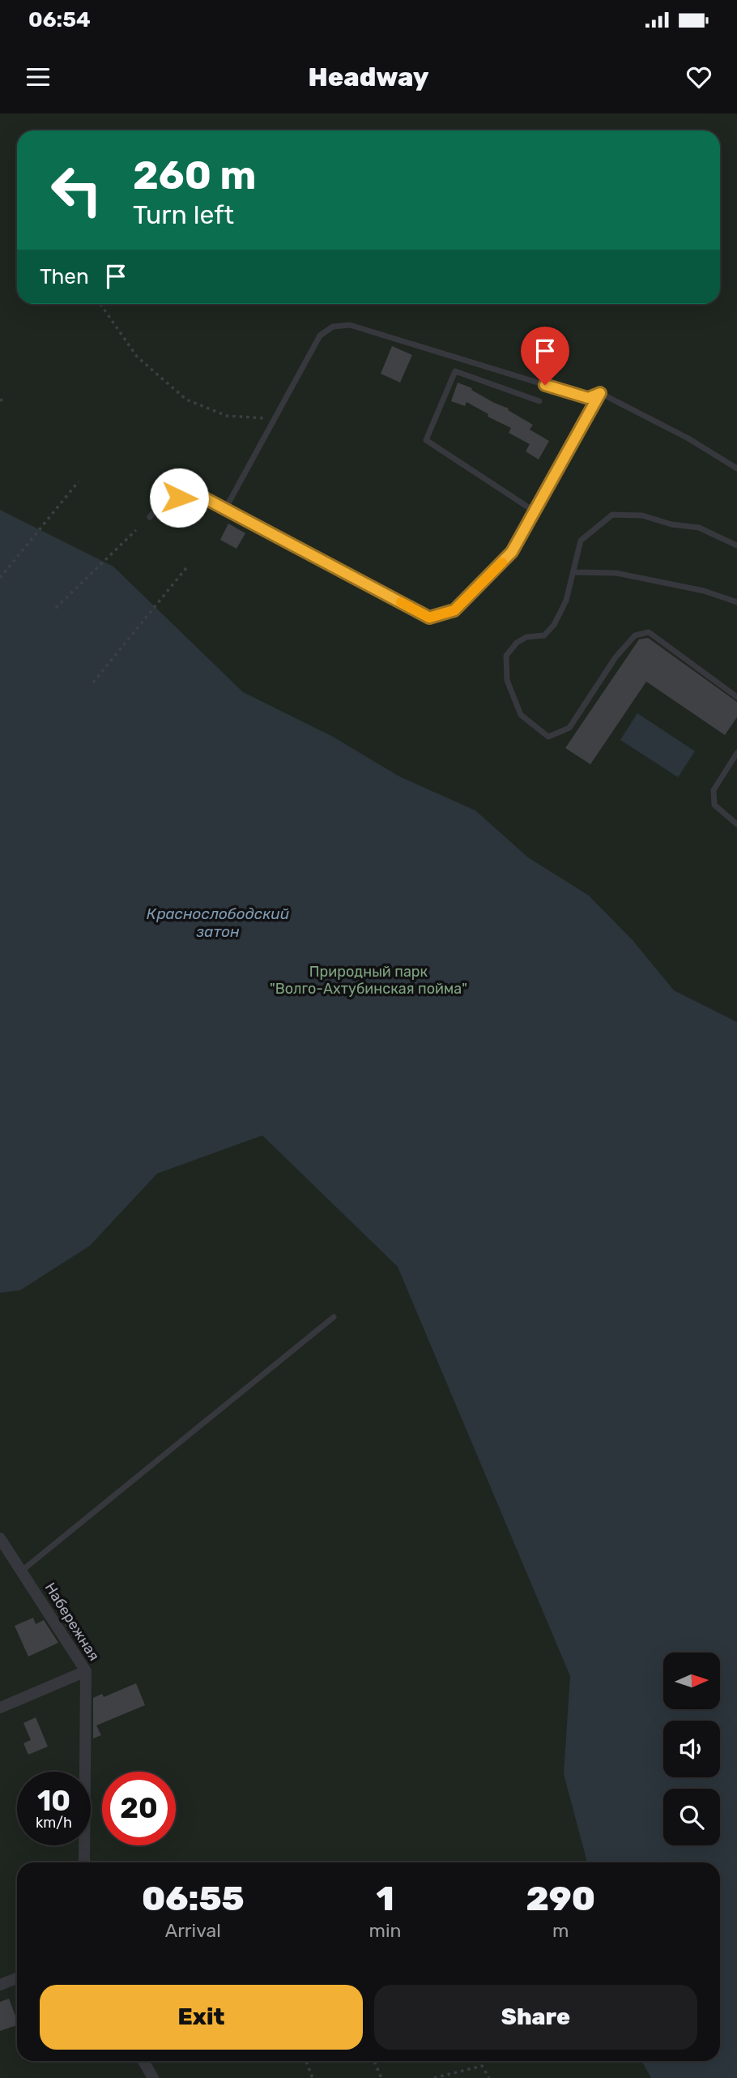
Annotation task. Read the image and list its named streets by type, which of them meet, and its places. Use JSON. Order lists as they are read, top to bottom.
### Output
{
  "streets": {
    "street": ["Набережная"]
  },
  "water": ["Краснослободский затон"],
  "parks": ["Природный парк \"Волго-Ахтубинская пойма\""],
  "north": "right",
  "page": {
    "status": "06:54",
    "header": "Headway",
    "turn": ["260 m", "Turn left"],
    "then": "Then",
    "speed": "10 km/h",
    "limit": "20",
    "eta": [
      "06:55",
      "Arrival",
      "1",
      "min",
      "290",
      "m"
    ],
    "buttons": ["Exit", "Share"]
  }
}
